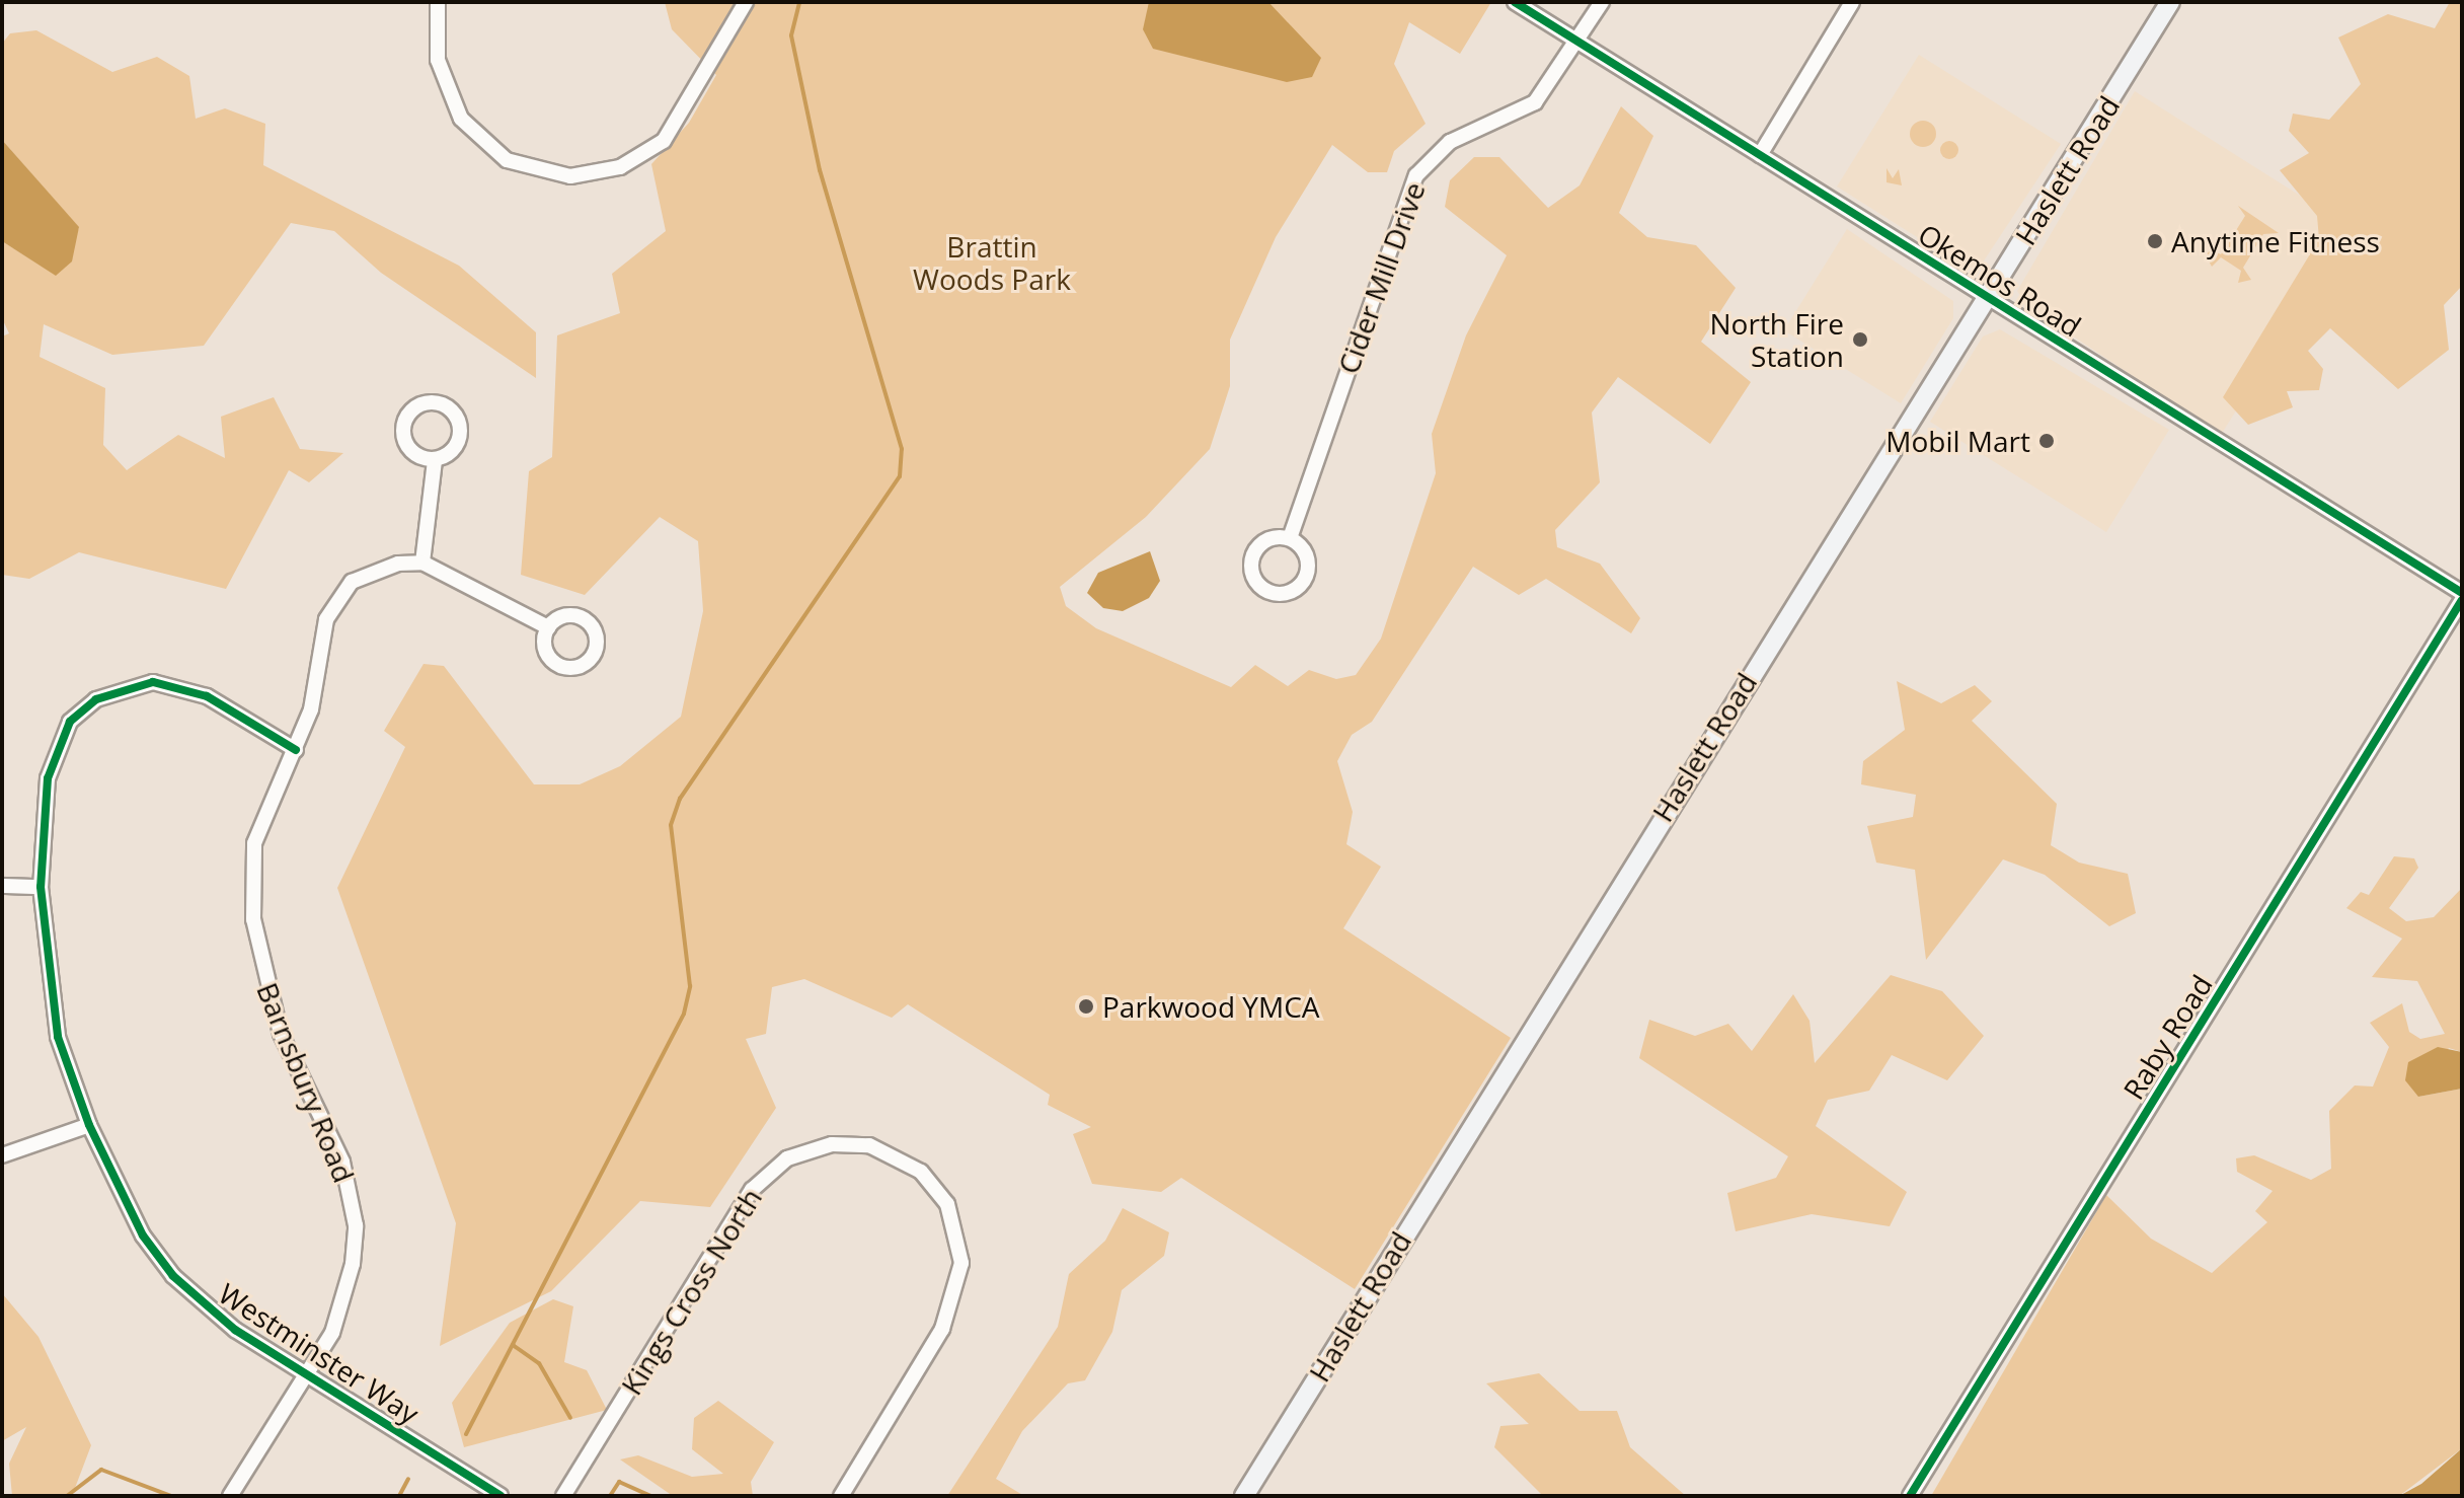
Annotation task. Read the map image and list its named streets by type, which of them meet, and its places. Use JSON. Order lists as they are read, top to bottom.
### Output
{
  "streets": {
    "main road": ["Haslett Road"],
    "street": [
      "Cider Mill Drive",
      "Okemos Road",
      "Raby Road",
      "Barnsbury Road",
      "Kings Cross North",
      "Westminster Way"
    ]
  },
  "crossings": [
    ["Haslett Road", "Okemos Road"],
    ["Cider Mill Drive", "Okemos Road"],
    ["Barnsbury Road", "Westminster Way"]
  ],
  "parks": ["Brattin Woods Park"],
  "places": [
    "Anytime Fitness",
    "North Fire Station",
    "Mobil Mart",
    "Parkwood YMCA"
  ]
}
